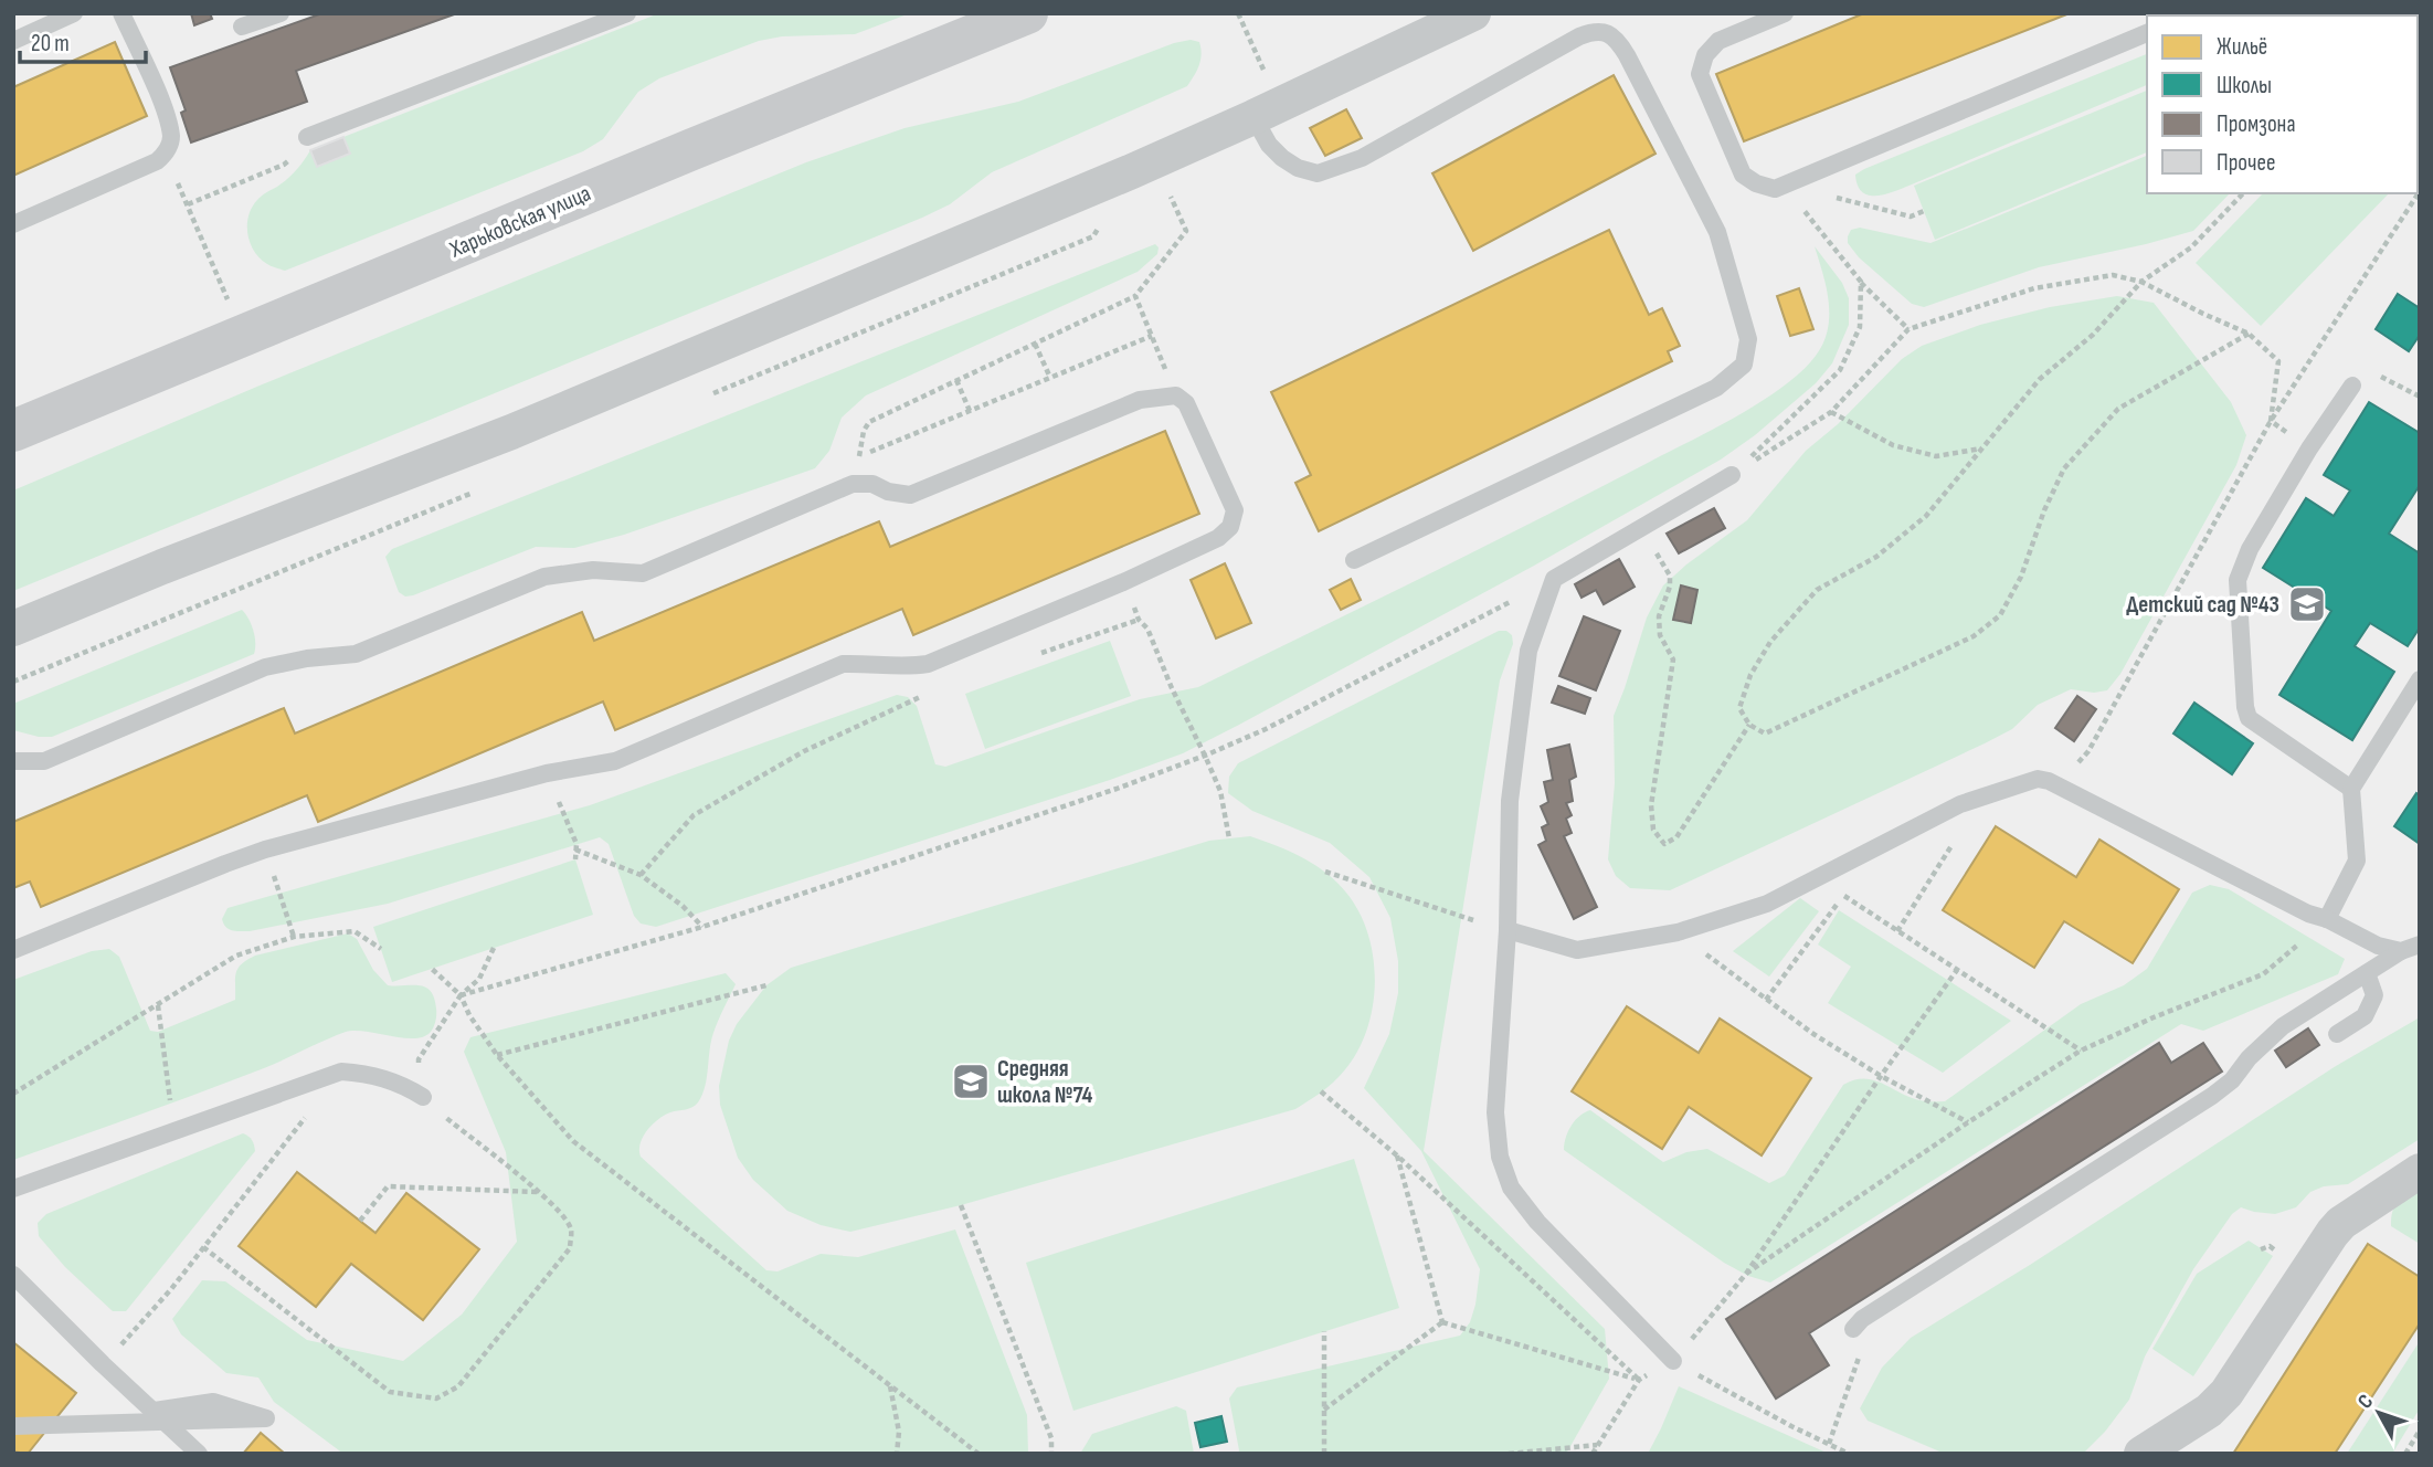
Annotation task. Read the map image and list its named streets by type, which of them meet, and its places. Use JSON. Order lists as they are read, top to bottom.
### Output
{
  "streets": {
    "main road": ["Харьковская улица"]
  },
  "places": {
    "school or university": ["Детский сад №43", "Средняя школа №74"]
  },
  "legend": [
    "Жильё",
    "Школы",
    "Промзона",
    "Прочее"
  ],
  "scale_bar": "20 m",
  "north": "top left"
}
